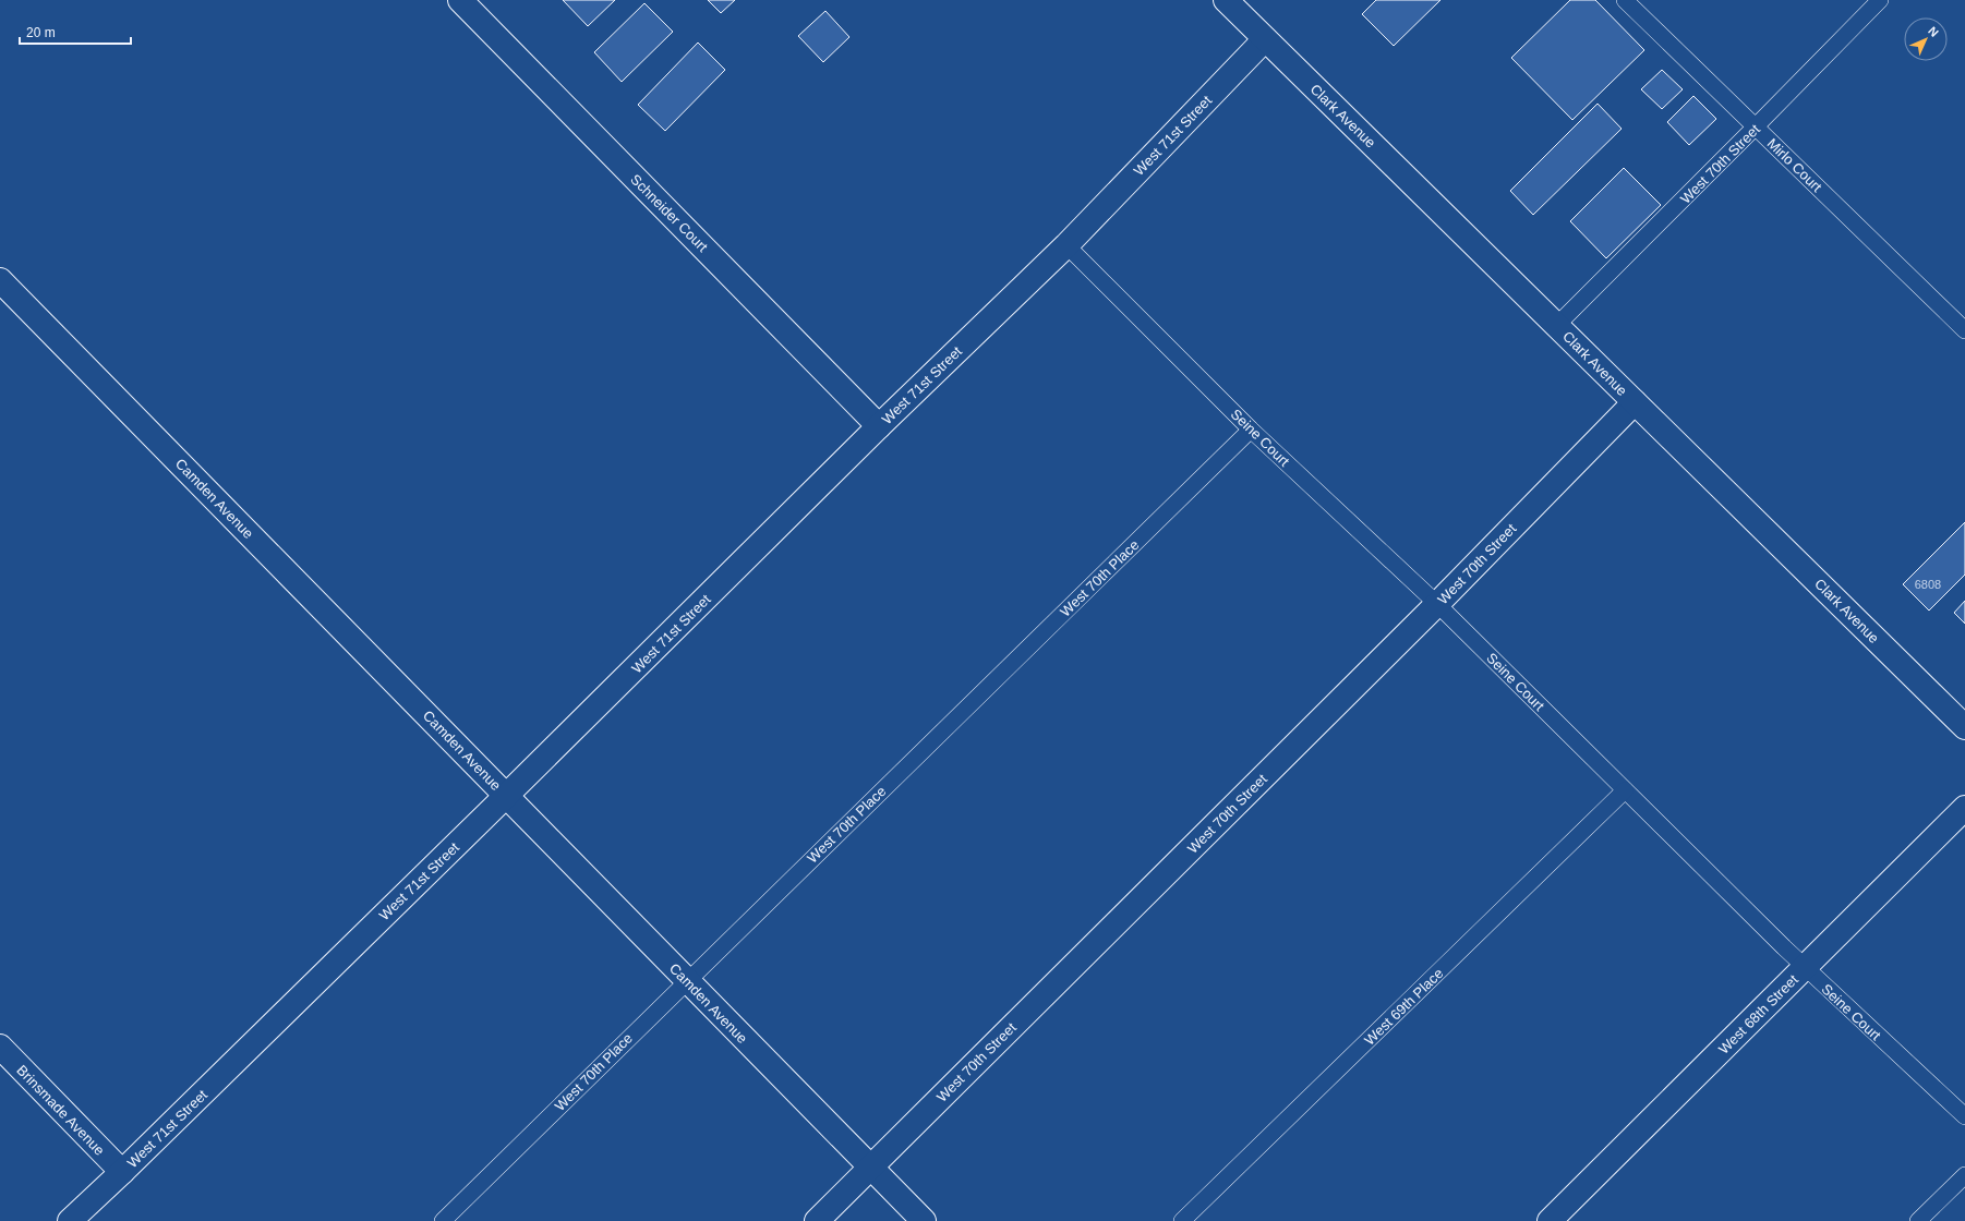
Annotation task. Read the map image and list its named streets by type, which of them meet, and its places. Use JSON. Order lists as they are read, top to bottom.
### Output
{
  "streets": {
    "street": [
      "Clark Avenue",
      "West 71st Street",
      "West 70th Street",
      "Schneider Court",
      "Camden Avenue",
      "West 68th Street",
      "Brinsmade Avenue"
    ],
    "lane": [
      "Mirlo Court",
      "Seine Court",
      "West 70th Place",
      "West 69th Place"
    ]
  },
  "crossings": [
    ["Clark Avenue", "West 71st Street"],
    ["Clark Avenue", "West 70th Street"],
    ["West 71st Street", "Schneider Court"],
    ["West 71st Street", "Seine Court"],
    ["West 71st Street", "Camden Avenue"],
    ["West 71st Street", "Brinsmade Avenue"],
    ["West 70th Street", "Mirlo Court"],
    ["West 70th Street", "Seine Court"],
    ["West 70th Street", "Camden Avenue"],
    ["Seine Court", "West 70th Place"],
    ["Seine Court", "West 69th Place"],
    ["Seine Court", "West 68th Street"],
    ["Camden Avenue", "West 70th Place"]
  ],
  "house_numbers": ["6808"],
  "scale_bar": "20 m",
  "north": "top right"
}
